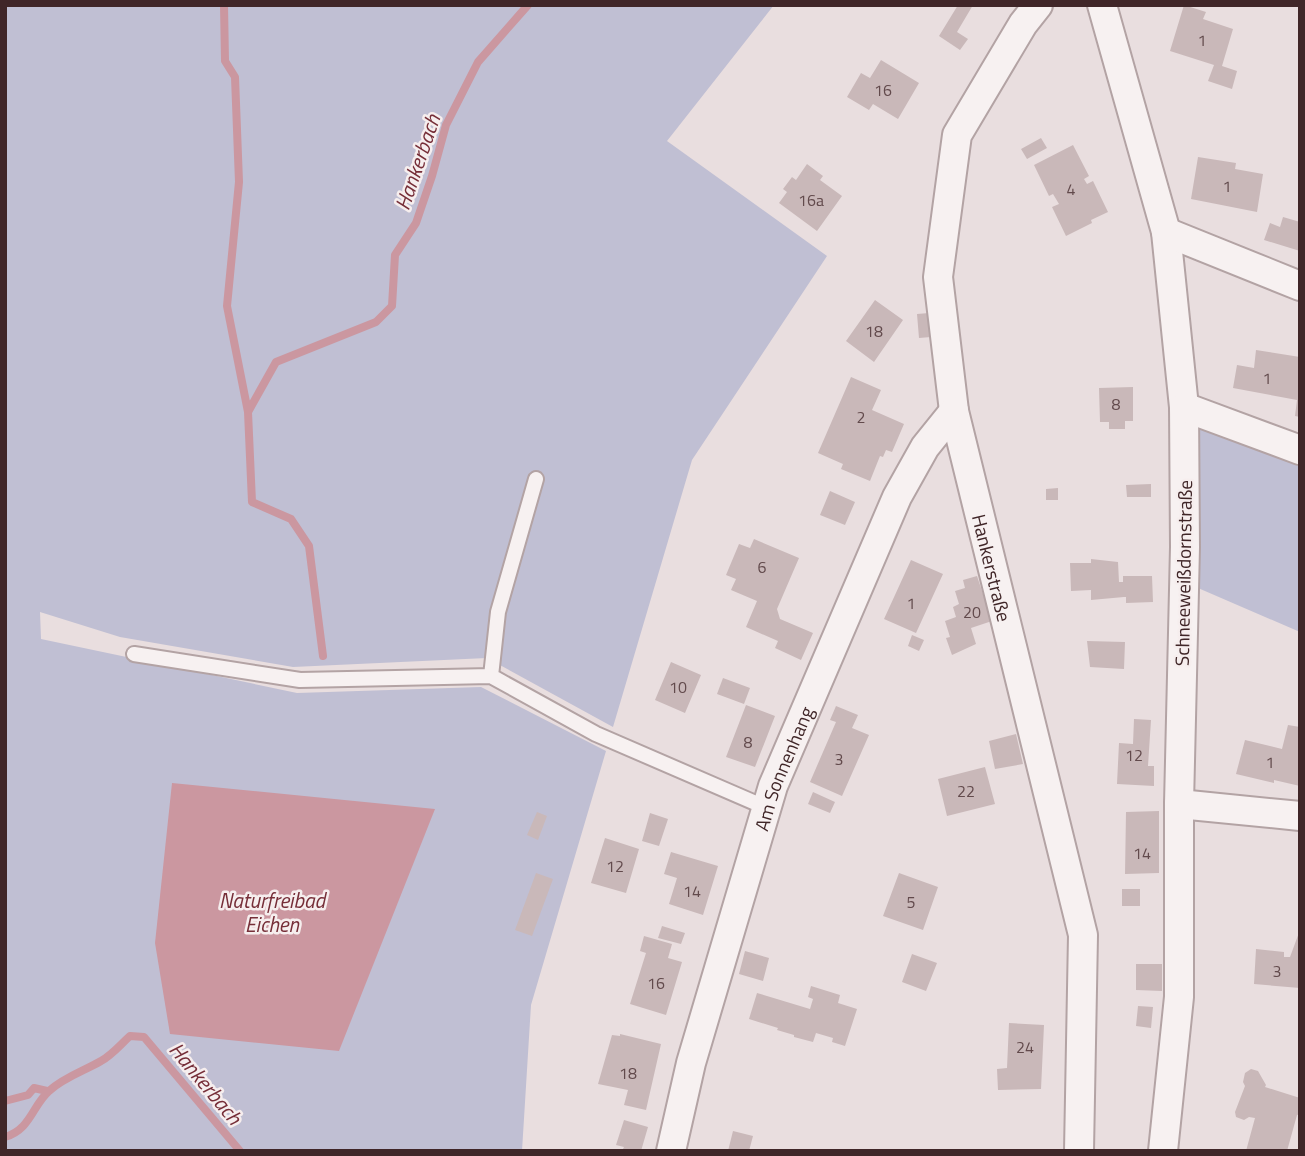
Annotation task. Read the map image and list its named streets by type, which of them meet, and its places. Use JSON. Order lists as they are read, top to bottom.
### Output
{
  "streets": {
    "street": ["Hankerstraße", "Schneeweißdornstraße", "Am Sonnenhang"]
  },
  "crossings": [
    ["Hankerstraße", "Am Sonnenhang"]
  ],
  "water": ["Hankerbach", "Naturfreibad Eichen"],
  "house_numbers": [
    "1",
    "16",
    "1",
    "4",
    "16a",
    "18",
    "1",
    "8",
    "2",
    "6",
    "1",
    "20",
    "10",
    "8",
    "12",
    "3",
    "1",
    "22",
    "14",
    "12",
    "14",
    "5",
    "3",
    "16",
    "24",
    "18"
  ]
}
